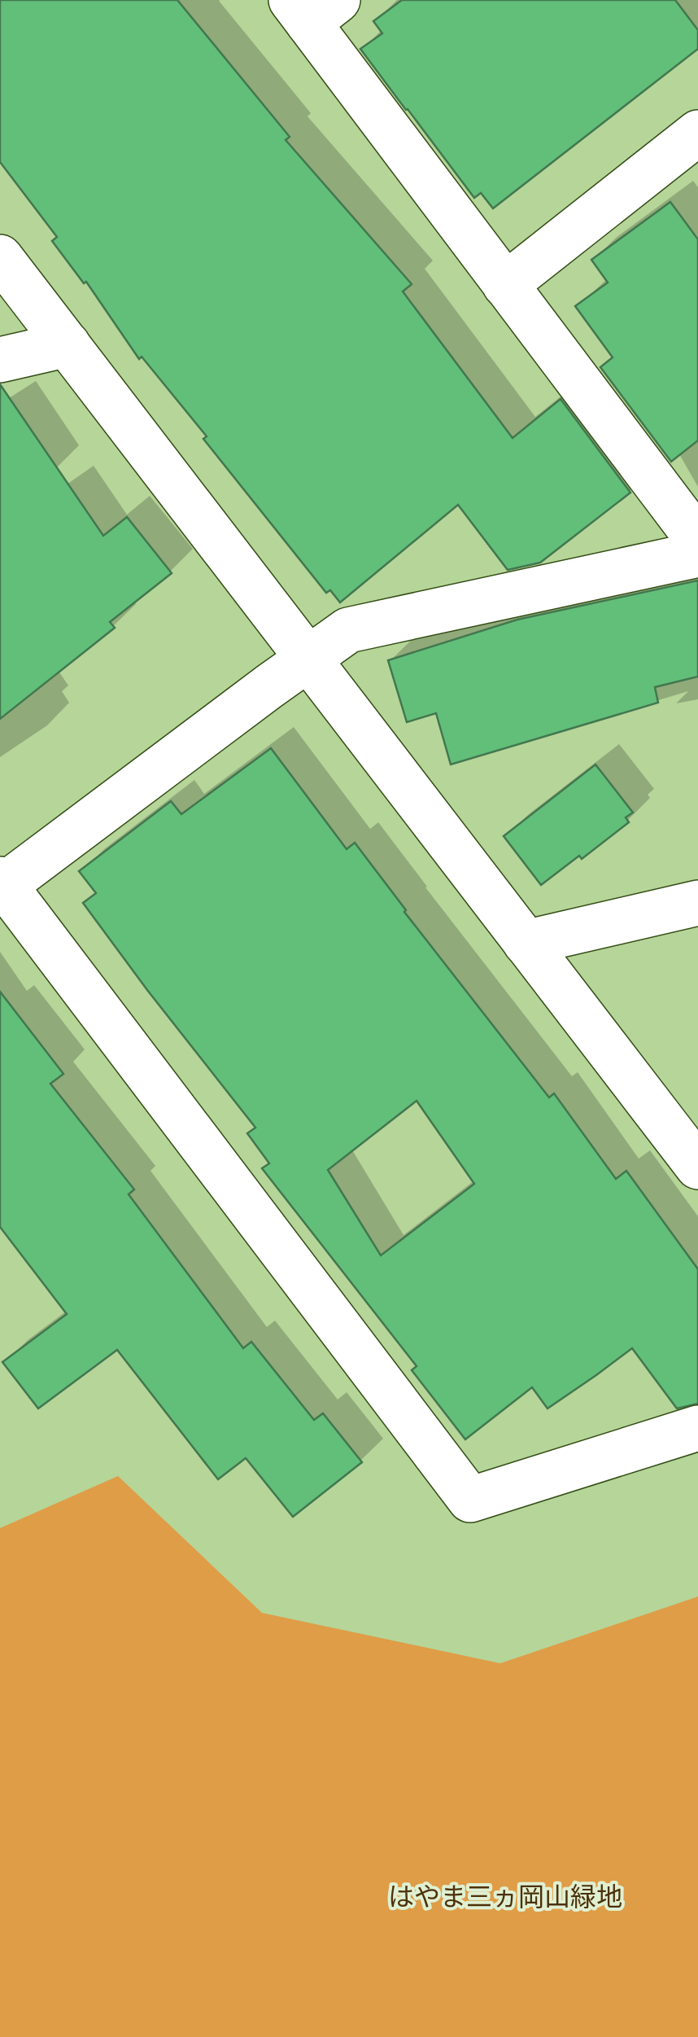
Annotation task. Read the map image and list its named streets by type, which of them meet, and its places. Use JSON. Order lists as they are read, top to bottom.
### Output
{
  "parks": ["はやま三ヵ岡山緑地"]
}
